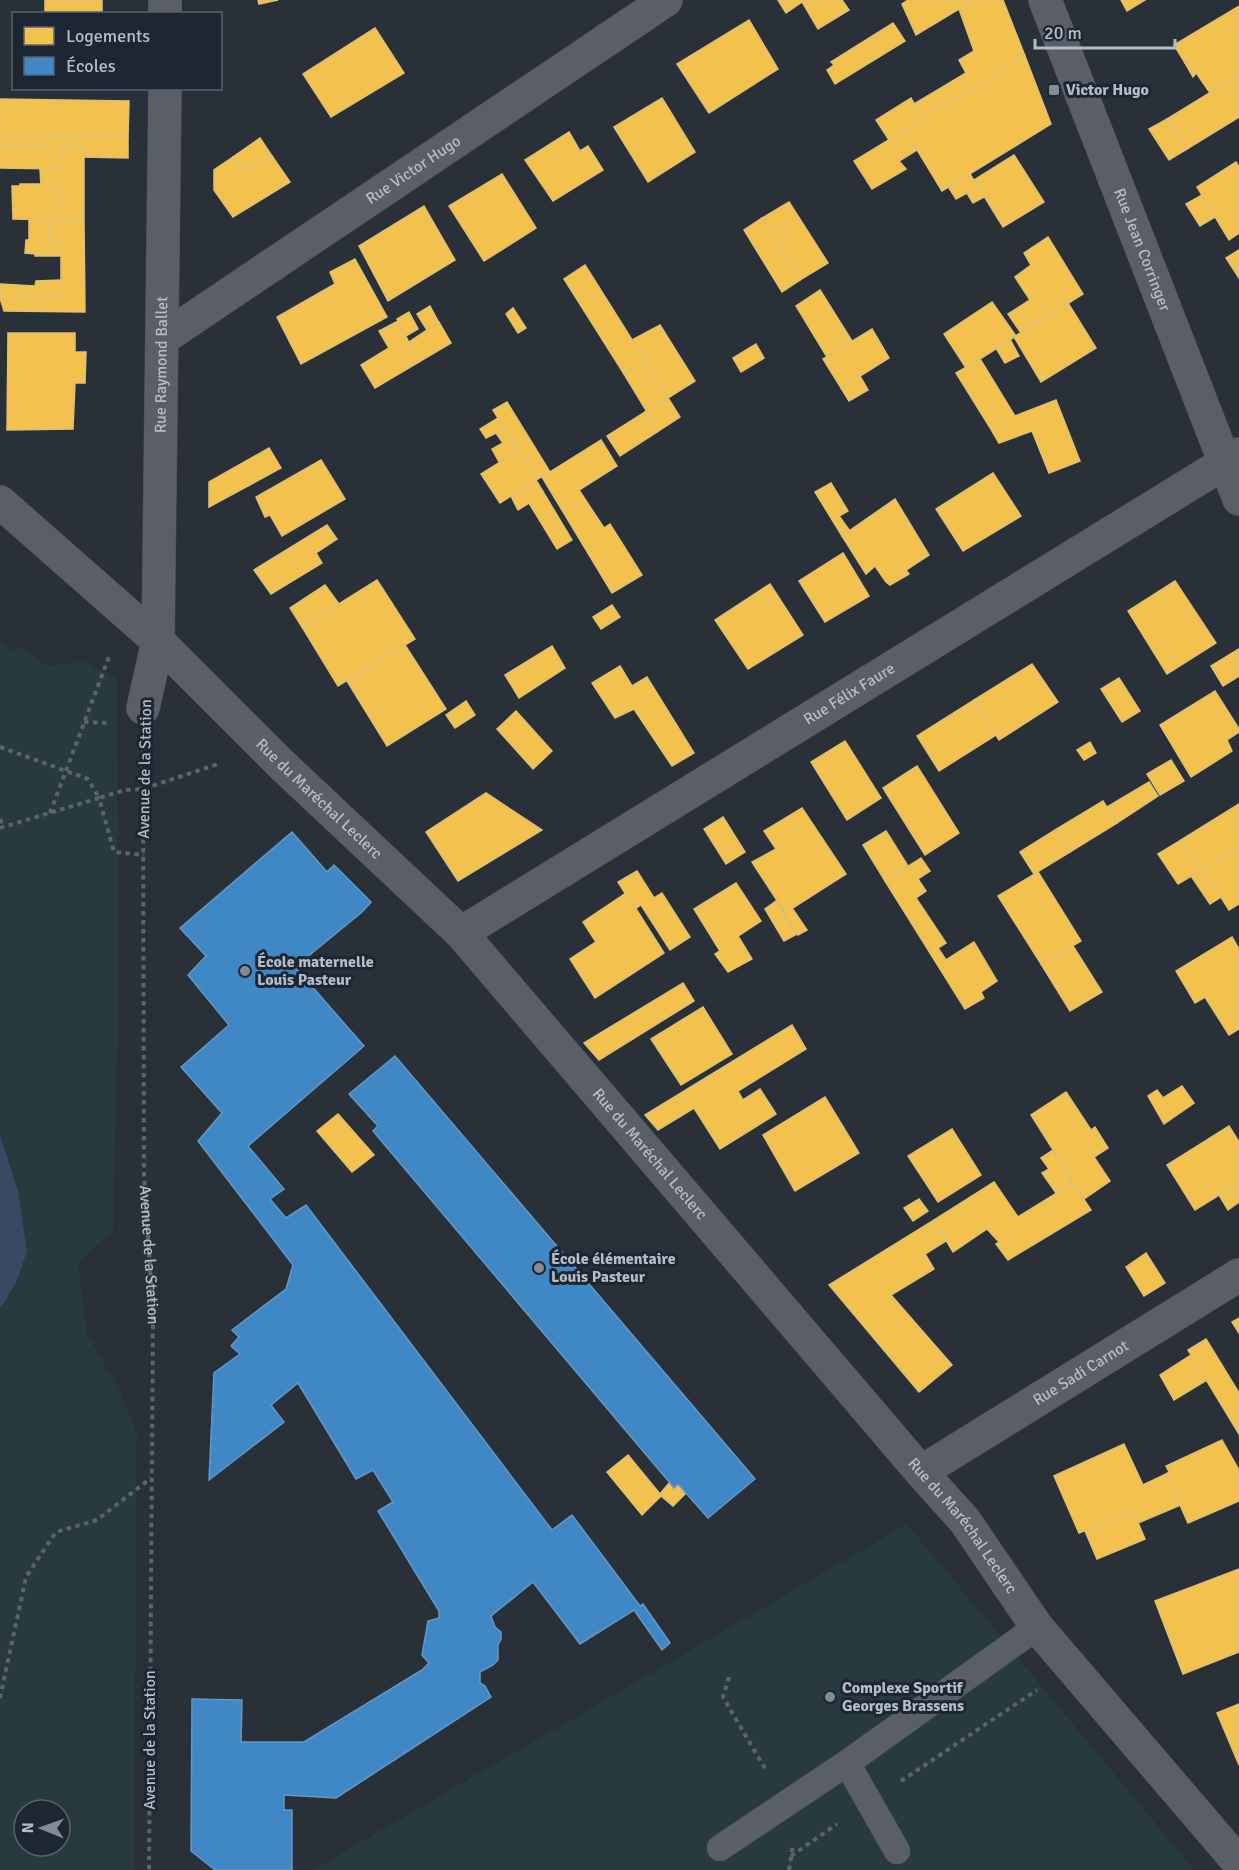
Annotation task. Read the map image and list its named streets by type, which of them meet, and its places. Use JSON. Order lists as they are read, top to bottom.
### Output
{
  "streets": {
    "street": [
      "Rue Victor Hugo",
      "Rue Jean Corringer",
      "Rue Raymond Ballet",
      "Rue Félix Faure",
      "Avenue de la Station",
      "Rue du Maréchal Leclerc",
      "Rue Sadi Carnot"
    ]
  },
  "crossings": [
    ["Rue Victor Hugo", "Rue Raymond Ballet"],
    ["Rue Jean Corringer", "Rue Félix Faure"],
    ["Rue Raymond Ballet", "Avenue de la Station"],
    ["Rue Raymond Ballet", "Rue du Maréchal Leclerc"],
    ["Rue Félix Faure", "Rue du Maréchal Leclerc"],
    ["Avenue de la Station", "Rue du Maréchal Leclerc"],
    ["Rue du Maréchal Leclerc", "Rue Sadi Carnot"]
  ],
  "places": {
    "transit": ["Victor Hugo"],
    "other": ["École maternelle Louis Pasteur", "École élémentaire Louis Pasteur", "Complexe Sportif Georges Brassens"]
  },
  "legend": ["Logements", "Écoles"],
  "scale_bar": "20 m",
  "north": "left"
}
